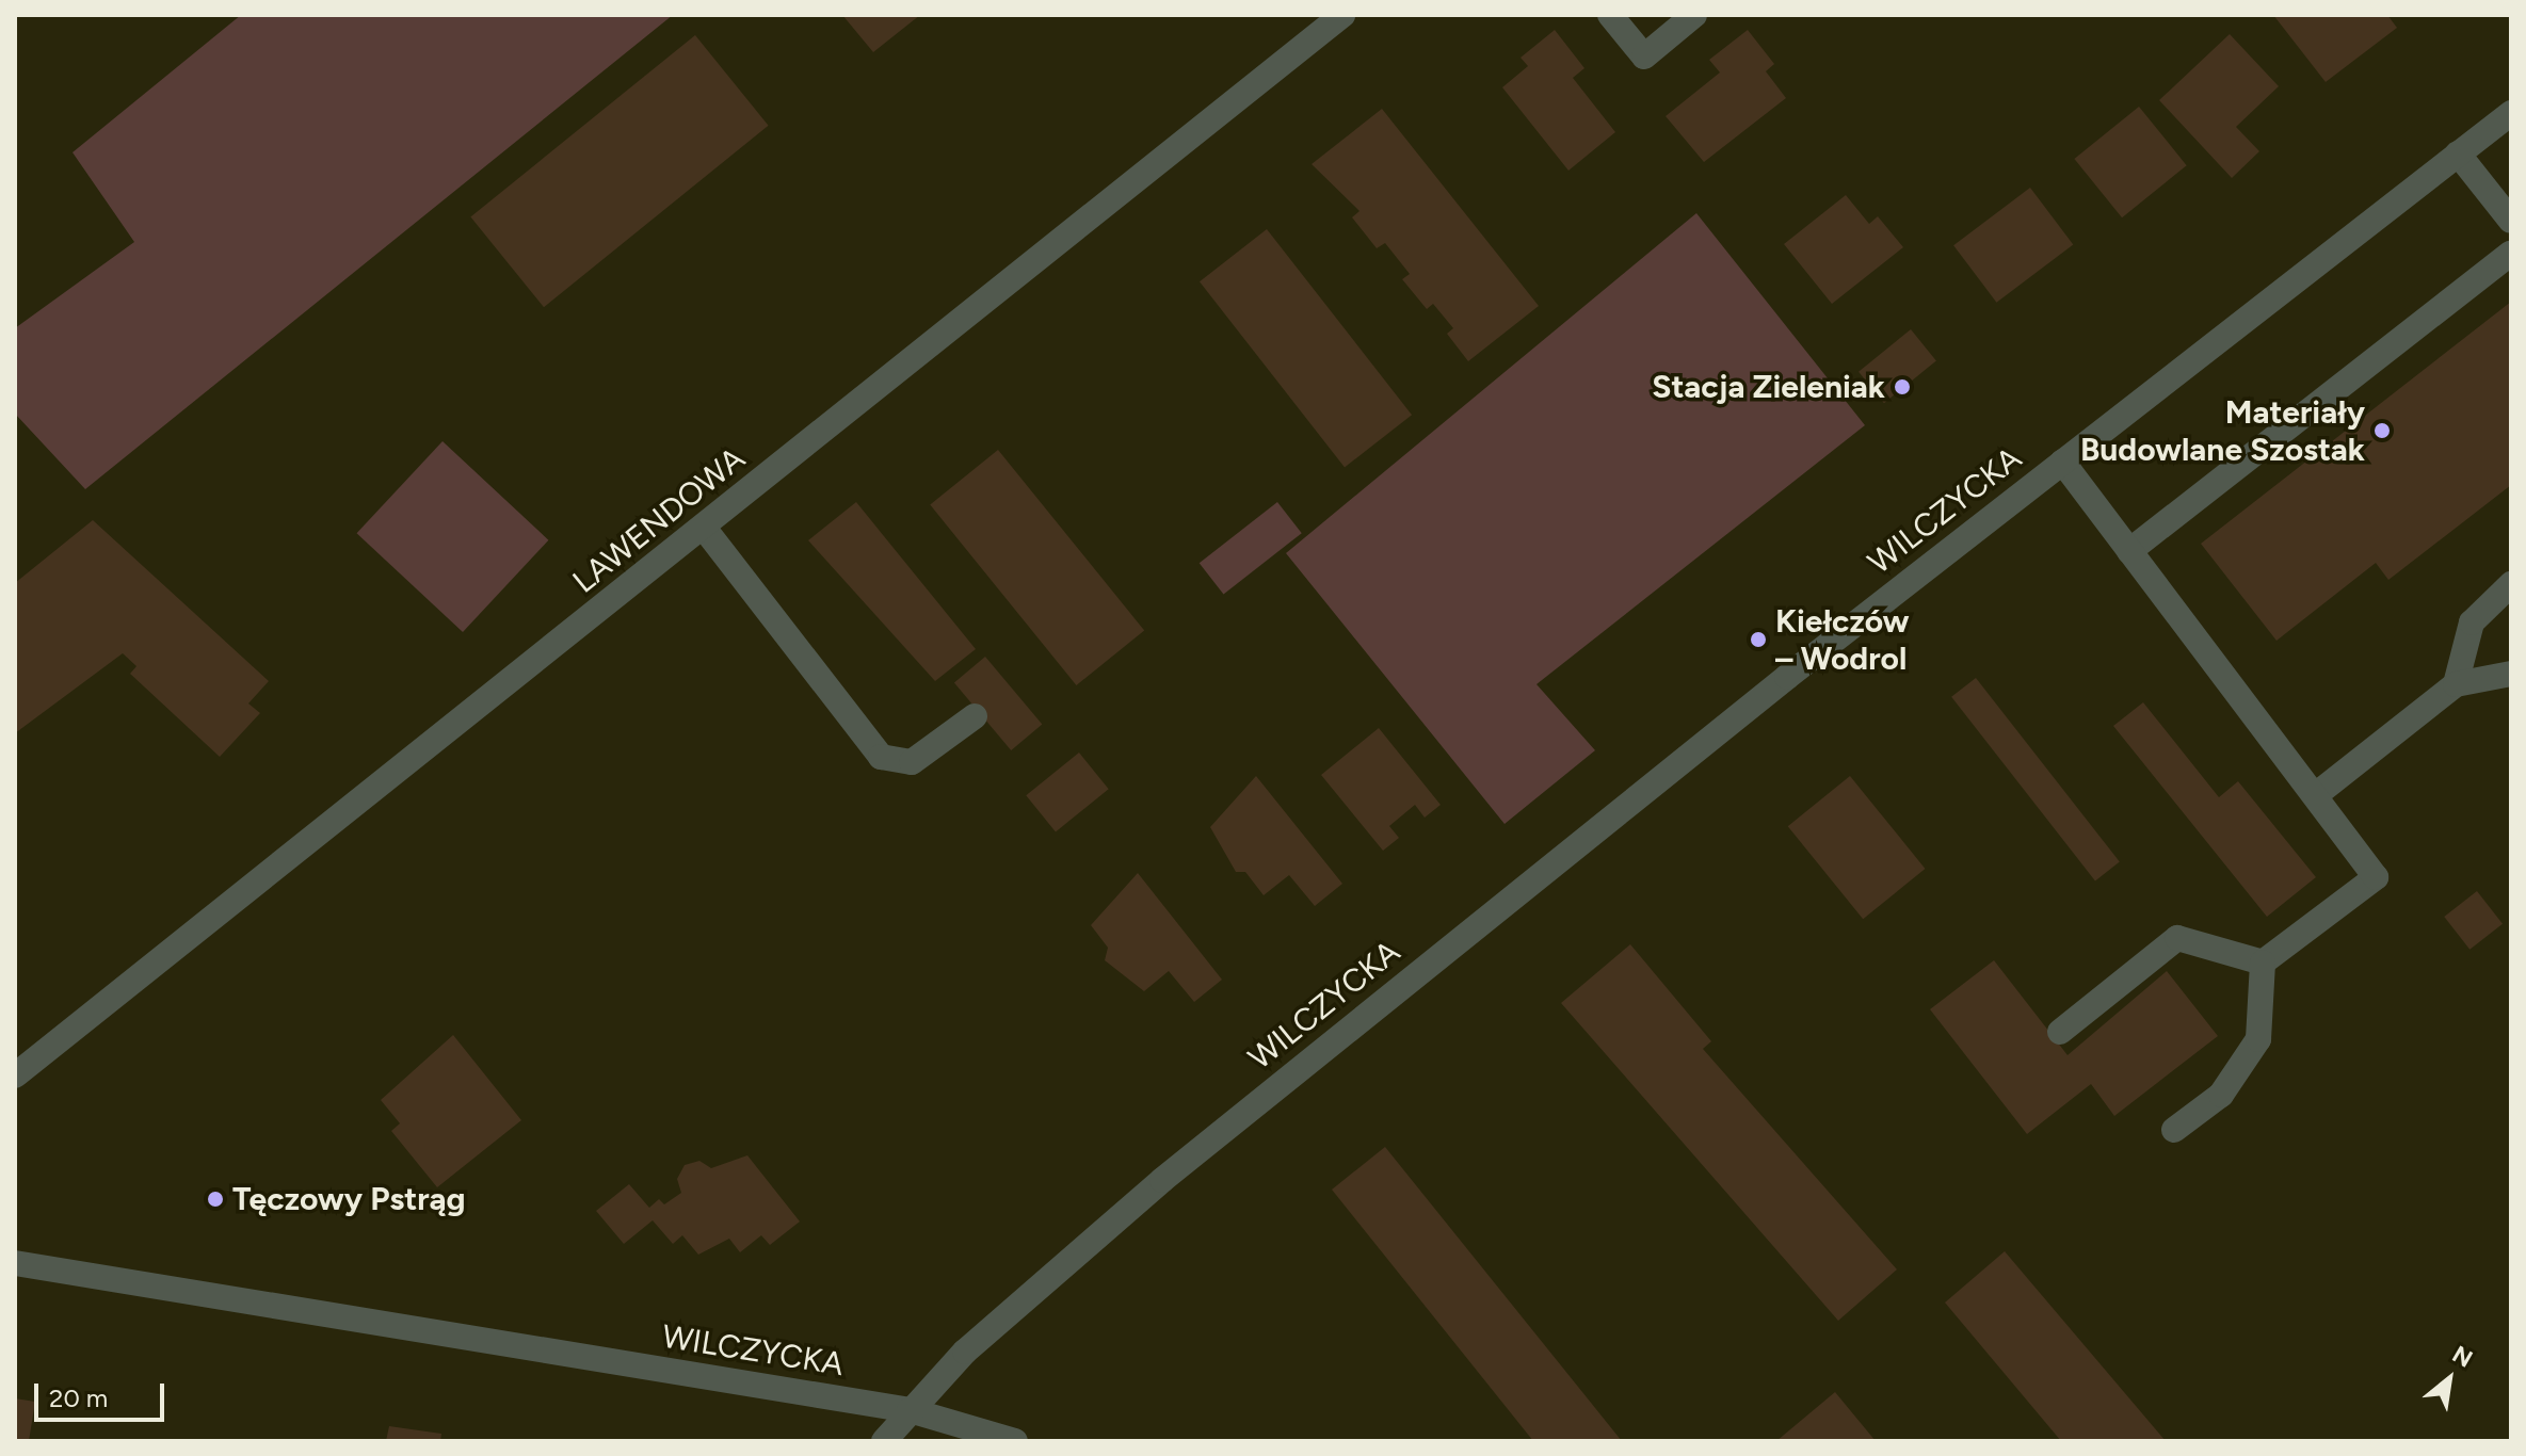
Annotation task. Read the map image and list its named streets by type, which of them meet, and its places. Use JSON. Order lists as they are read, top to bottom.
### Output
{
  "streets": {
    "street": ["WILCZYCKA", "LAWENDOWA"]
  },
  "places": [
    "Stacja Zieleniak",
    "Materiały Budowlane Szostak",
    "Kiełczów – Wodrol",
    "Tęczowy Pstrąg"
  ],
  "scale_bar": "20 m",
  "north": "top right"
}
